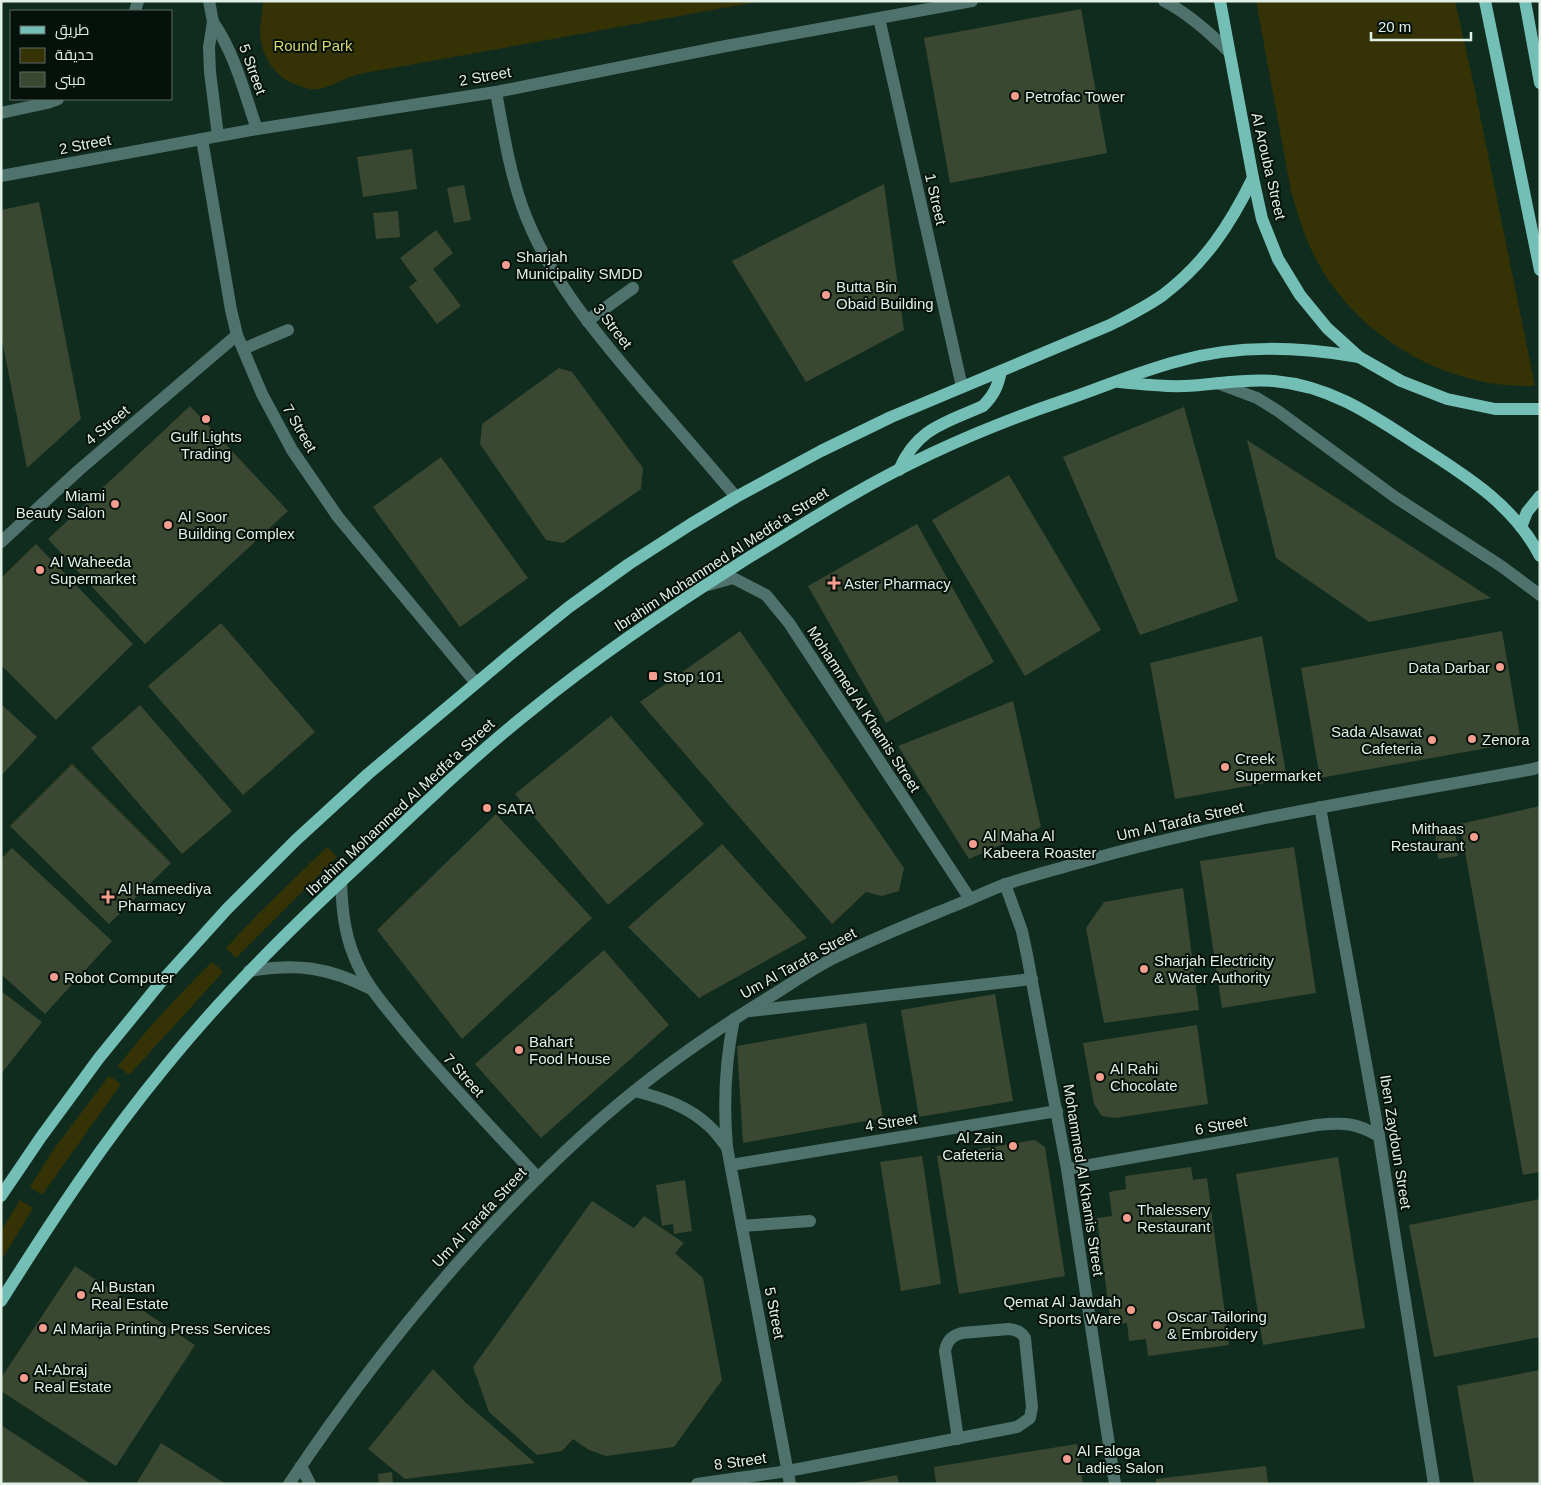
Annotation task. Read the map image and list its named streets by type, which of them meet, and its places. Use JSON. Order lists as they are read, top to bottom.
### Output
{
  "streets": {
    "main road": ["Al Arouba Street", "Ibrahim Mohammed Al Medfa'a Street"],
    "street": [
      "5 Street",
      "2 Street",
      "1 Street",
      "3 Street",
      "4 Street",
      "7 Street",
      "Mohammed Al Khamis Street",
      "Um Al Tarafa Street",
      "6 Street",
      "Iben Zaydoun Street",
      "8 Street"
    ]
  },
  "crossings": [
    ["5 Street", "2 Street"],
    ["5 Street", "4 Street"],
    ["5 Street", "Um Al Tarafa Street"],
    ["5 Street", "8 Street"],
    ["2 Street", "1 Street"],
    ["2 Street", "3 Street"],
    ["2 Street", "7 Street"],
    ["Al Arouba Street", "Ibrahim Mohammed Al Medfa'a Street"],
    ["4 Street", "7 Street"],
    ["4 Street", "Mohammed Al Khamis Street"],
    ["7 Street", "Ibrahim Mohammed Al Medfa'a Street"],
    ["7 Street", "Um Al Tarafa Street"],
    ["Ibrahim Mohammed Al Medfa'a Street", "Mohammed Al Khamis Street"],
    ["Mohammed Al Khamis Street", "Um Al Tarafa Street"],
    ["Mohammed Al Khamis Street", "6 Street"],
    ["Um Al Tarafa Street", "Iben Zaydoun Street"],
    ["6 Street", "Iben Zaydoun Street"]
  ],
  "parks": ["Round Park"],
  "places": {
    "other": [
      "Petrofac Tower",
      "Sharjah Municipality SMDD",
      "Butta Bin Obaid Building",
      "Gulf Lights Trading",
      "Miami Beauty Salon",
      "Al Soor Building Complex",
      "Al Waheeda Supermarket",
      "Data Darbar",
      "Zenora",
      "Sada Alsawat Cafeteria",
      "Creek Supermarket",
      "SATA",
      "Mithaas Restaurant",
      "Al Maha Al Kabeera Roaster",
      "Sharjah Electricity & Water Authority",
      "Robot Computer",
      "Bahart Food House",
      "Al Rahi Chocolate",
      "Al Zain Cafeteria",
      "Thalessery Restaurant",
      "Al Bustan Real Estate",
      "Qemat Al Jawdah Sports Ware",
      "Oscar Tailoring & Embroidery",
      "Al Marija Printing Press Services",
      "Al-Abraj Real Estate",
      "Al Faloga Ladies Salon"
    ],
    "health": ["Aster Pharmacy", "Al Hameediya Pharmacy"],
    "transit": ["Stop 101"]
  },
  "legend": ["طريق", "حديقة", "مبنى"],
  "scale_bar": "20 m"
}
